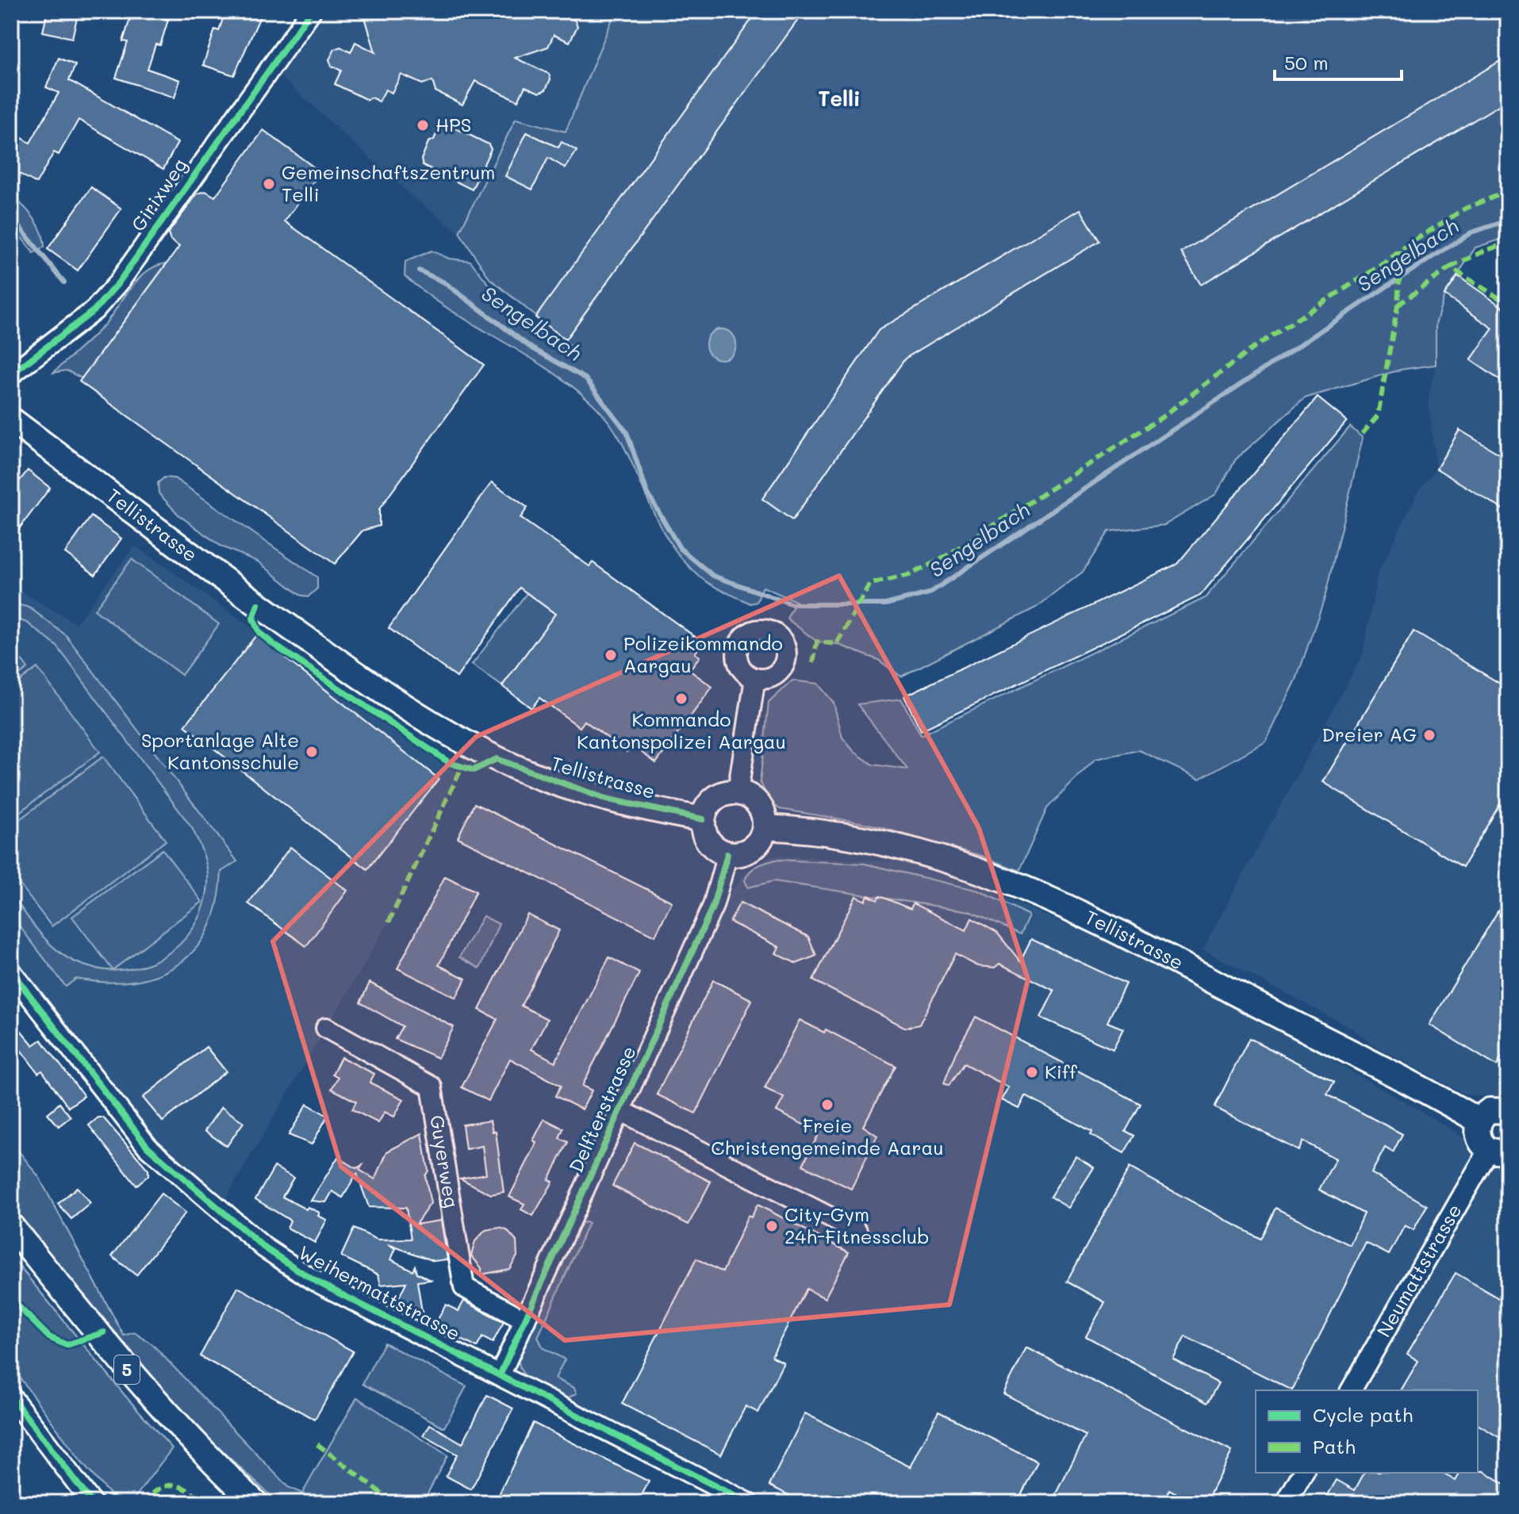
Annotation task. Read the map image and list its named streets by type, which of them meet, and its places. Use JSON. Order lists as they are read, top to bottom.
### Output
{
  "streets": {
    "main road": ["Tellistrasse", "5"],
    "street": [
      "Girixweg",
      "Delfterstrasse",
      "Guyerweg",
      "Neumattstrasse",
      "Weihermattstrasse"
    ]
  },
  "crossings": [
    ["Tellistrasse", "Delfterstrasse"],
    ["Delfterstrasse", "Guyerweg"],
    ["Delfterstrasse", "Weihermattstrasse"]
  ],
  "districts": ["Telli"],
  "water": ["Sengelbach"],
  "places": [
    "HPS",
    "Gemeinschaftszentrum Telli",
    "Polizeikommando Aargau",
    "Kommando Kantonspolizei Aargau",
    "Dreier AG",
    "Sportanlage Alte Kantonsschule",
    "Kiff",
    "Freie Christengemeinde Aarau",
    "City-Gym 24h-Fitnessclub"
  ],
  "legend": ["Cycle path", "Path"],
  "scale_bar": "50 m"
}
